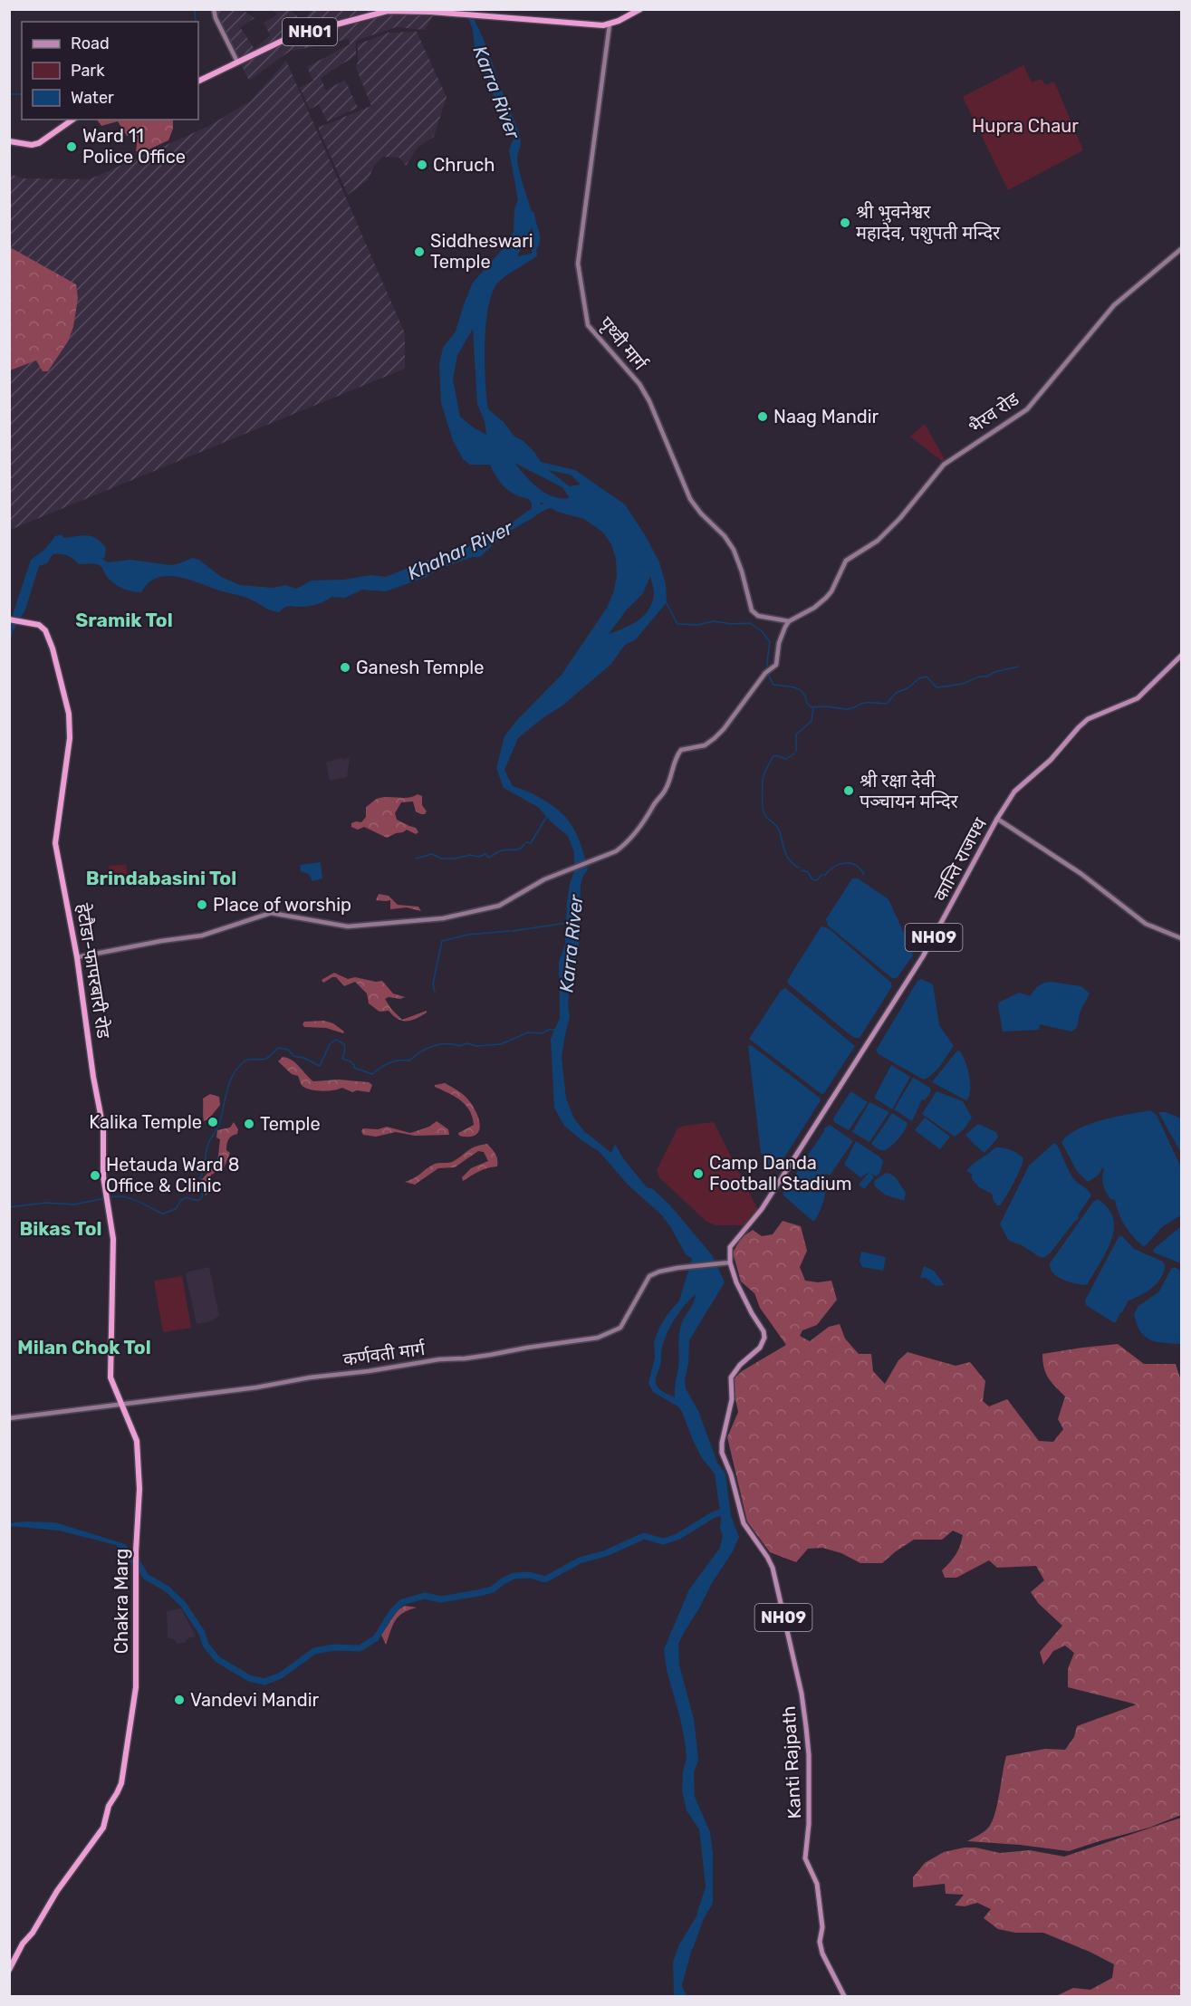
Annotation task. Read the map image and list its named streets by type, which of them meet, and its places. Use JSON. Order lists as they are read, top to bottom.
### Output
{
  "streets": {
    "highway": ["NH01", "हेटौडा-फापरबारी रोड", "Chakra Marg"],
    "main road": [
      "पृथ्वी मार्ग",
      "भैरव रोड",
      "कान्ति राजपथ",
      "NH09",
      "कर्णवती मार्ग",
      "Kanti Rajpath"
    ]
  },
  "crossings": [
    ["NH01", "पृथ्वी मार्ग"],
    ["पृथ्वी मार्ग", "भैरव रोड"],
    ["कान्ति राजपथ", "कर्णवती मार्ग"],
    ["कान्ति राजपथ", "Kanti Rajpath"],
    ["हेटौडा-फापरबारी रोड", "Chakra Marg"],
    ["कर्णवती मार्ग", "Chakra Marg"],
    ["कर्णवती मार्ग", "Kanti Rajpath"]
  ],
  "districts": [
    "Sramik Tol",
    "Brindabasini Tol",
    "Bikas Tol",
    "Milan Chok Tol"
  ],
  "water": ["Karra River", "Khahar River"],
  "parks": ["Hupra Chaur"],
  "places": [
    "Ward 11 Police Office",
    "Chruch",
    "श्री भुवनेश्वर महादेव, पशुपती मन्दिर",
    "Siddheswari Temple",
    "Naag Mandir",
    "Ganesh Temple",
    "श्री रक्षा देवी पञ्चायन मन्दिर",
    "Place of worship",
    "Kalika Temple",
    "Temple",
    "Camp Danda Football Stadium",
    "Hetauda Ward 8 Office & Clinic",
    "Vandevi Mandir"
  ],
  "legend": ["Road", "Park", "Water"]
}
